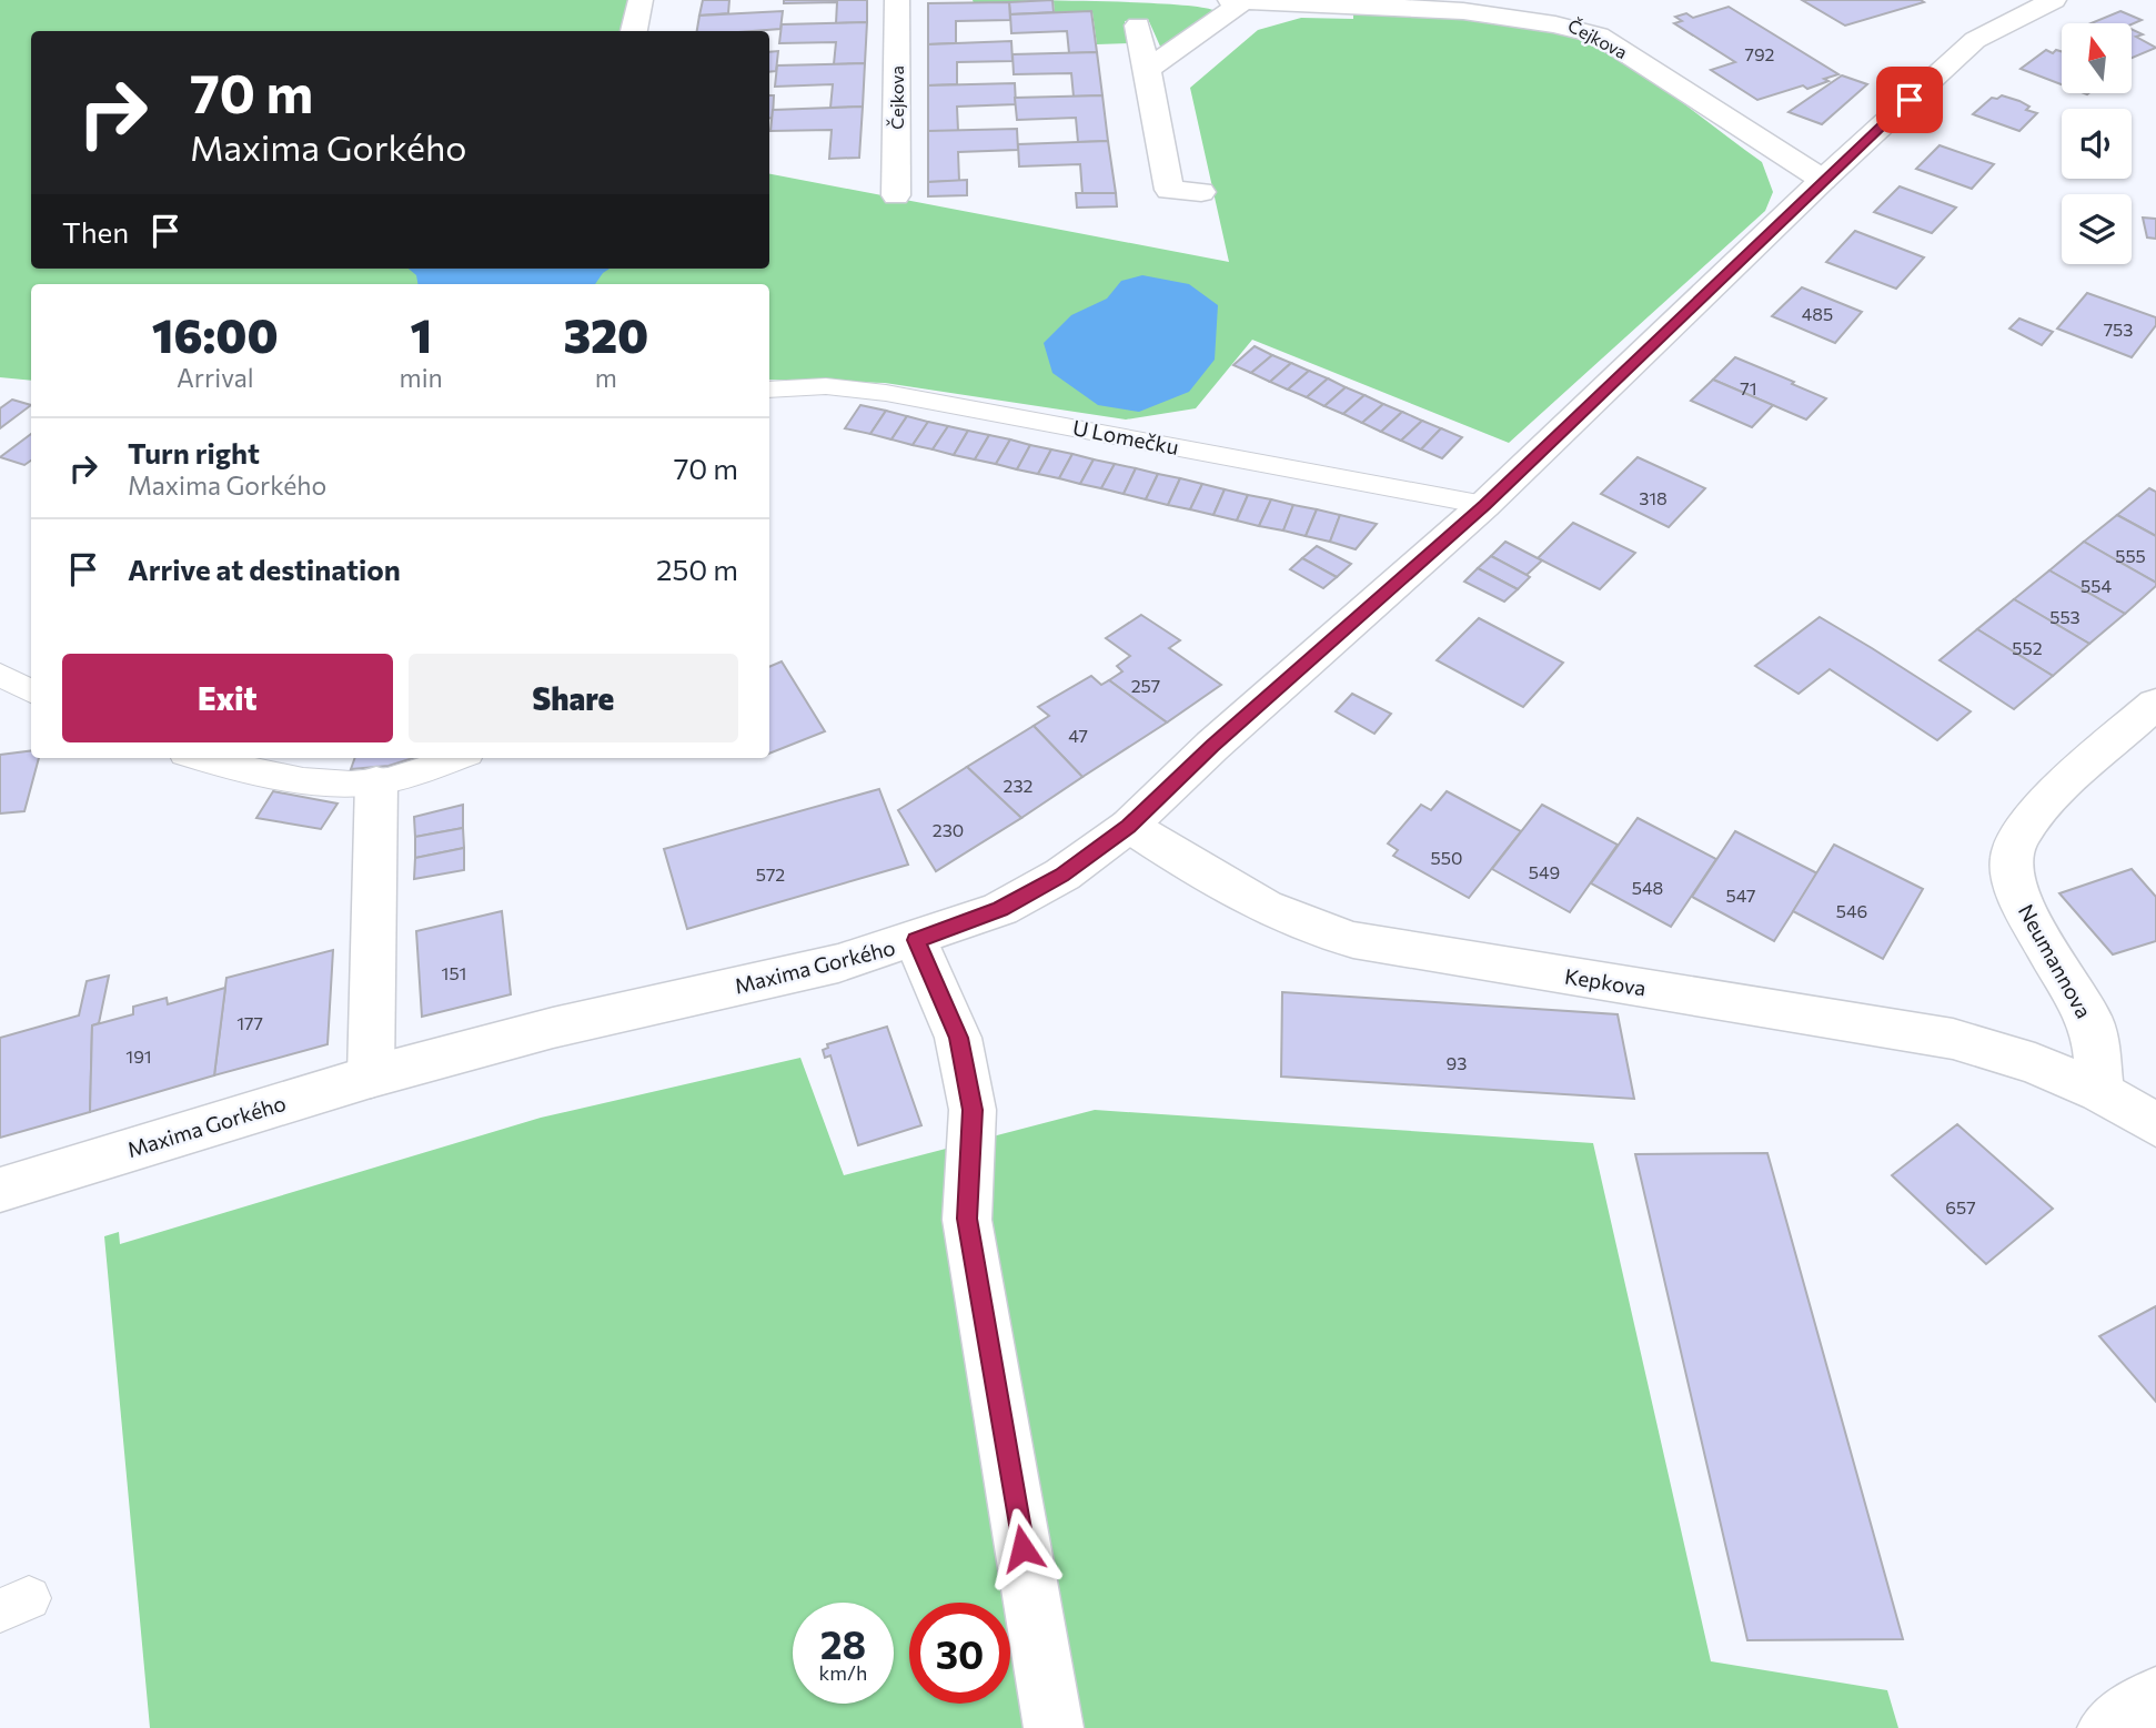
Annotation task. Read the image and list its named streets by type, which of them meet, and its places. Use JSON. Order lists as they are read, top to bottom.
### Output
{
  "streets": {
    "street": [
      "Čejkova",
      "Neumannova",
      "Maxima Gorkého",
      "Kepkova"
    ],
    "lane": ["U Lomečku"]
  },
  "crossings": [
    ["Čejkova", "Maxima Gorkého"],
    ["U Lomečku", "Maxima Gorkého"],
    ["Neumannova", "Kepkova"],
    ["Maxima Gorkého", "Kepkova"]
  ],
  "house_numbers": [
    "792",
    "485",
    "753",
    "71",
    "318",
    "555",
    "554",
    "553",
    "552",
    "257",
    "47",
    "232",
    "230",
    "550",
    "549",
    "572",
    "548",
    "547",
    "546",
    "151",
    "177",
    "191",
    "93",
    "657"
  ],
  "north": "top",
  "page": {
    "turn": ["70 m", "Maxima Gorkého"],
    "then": "Then",
    "eta": [
      "16:00",
      "Arrival",
      "1",
      "min",
      "320",
      "m"
    ],
    "list": [
      {
        "name": "Turn right",
        "note": "Maxima Gorkého",
        "value": "70 m"
      },
      {
        "name": "Arrive at destination",
        "value": "250 m"
      }
    ],
    "buttons": ["Exit", "Share"],
    "speed": "28 km/h",
    "limit": "30"
  }
}
